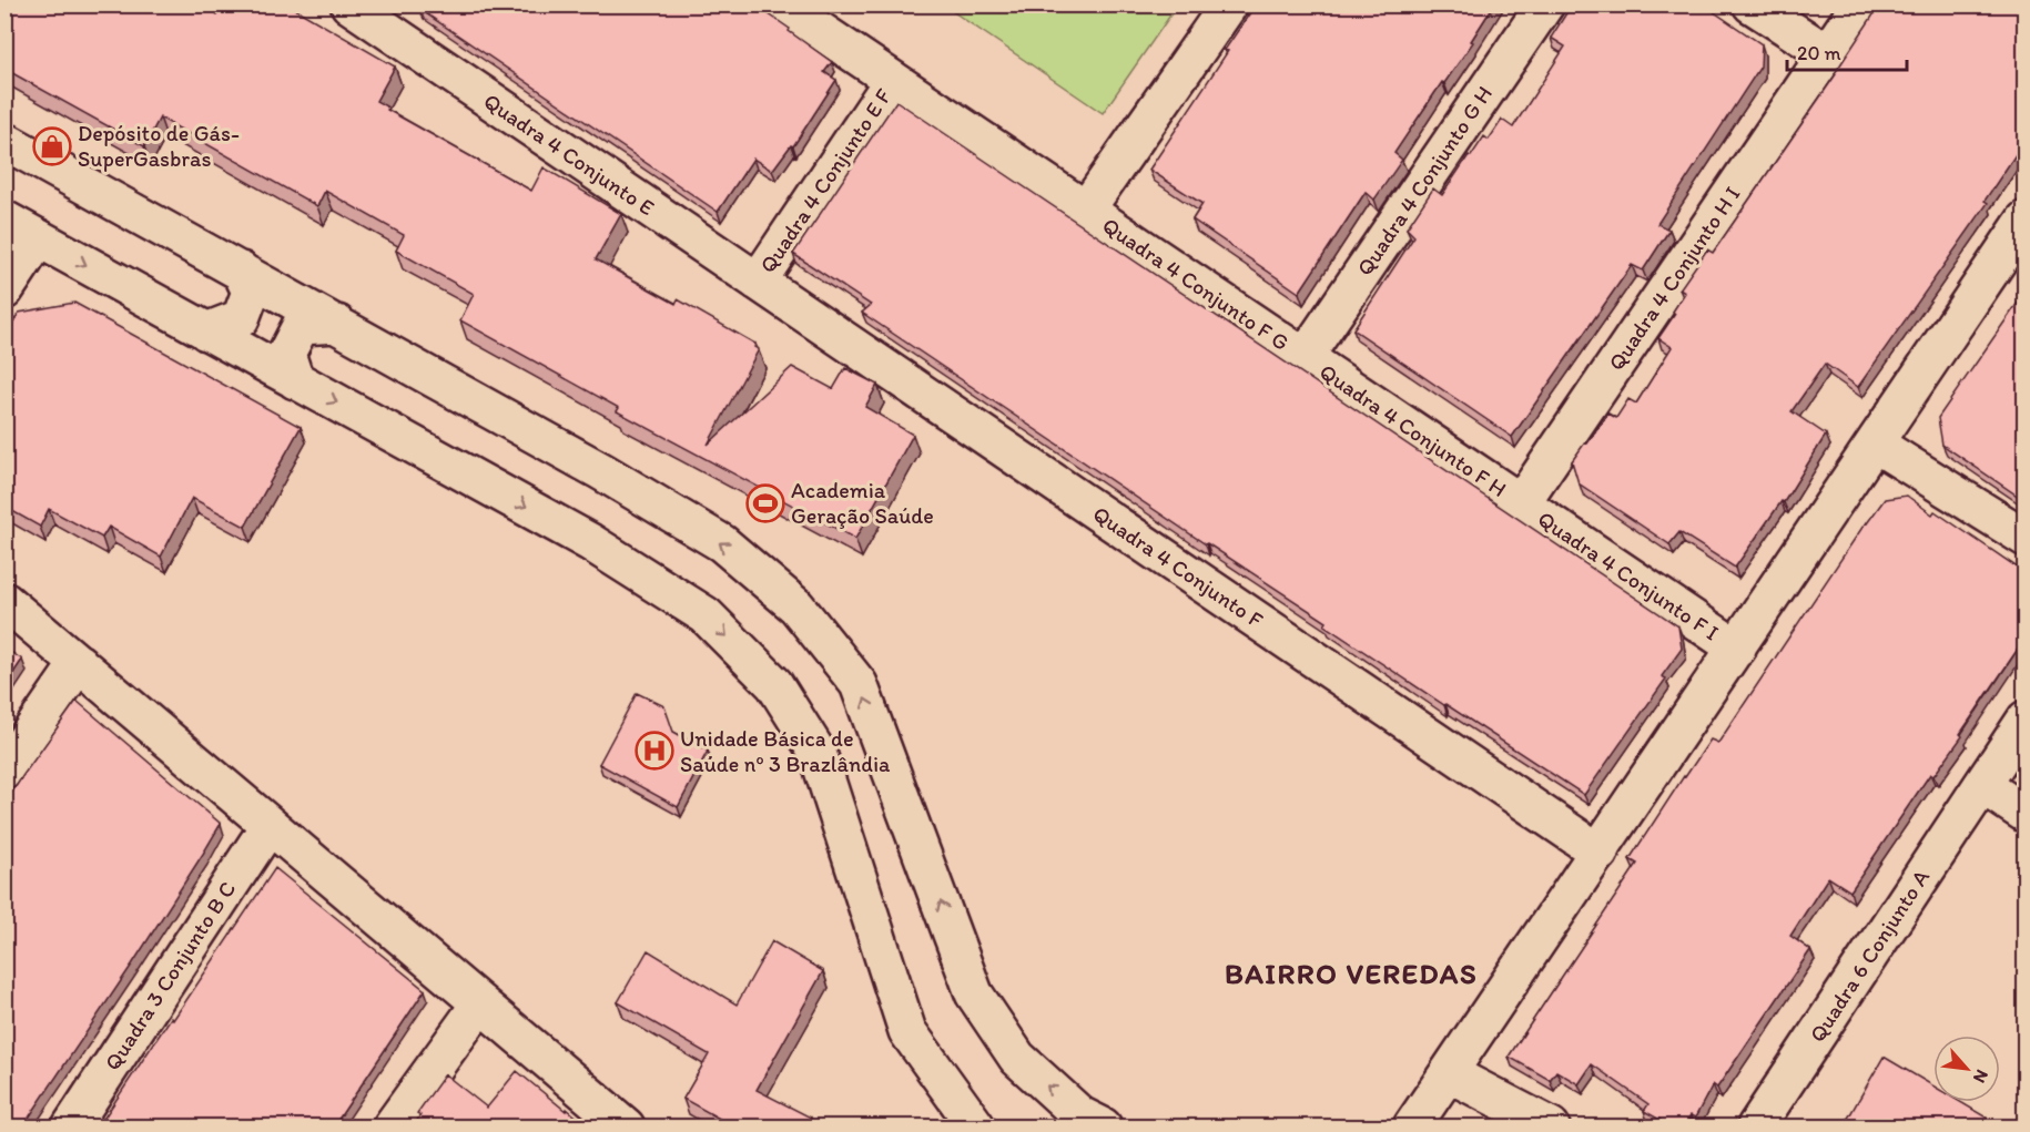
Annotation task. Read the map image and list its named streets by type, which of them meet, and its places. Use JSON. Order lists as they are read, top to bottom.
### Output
{
  "streets": {
    "street": [
      "Quadra 4 Conjunto E",
      "Quadra 4 Conjunto E F",
      "Quadra 4 Conjunto G H",
      "Quadra 4 Conjunto H I",
      "Quadra 4 Conjunto F G",
      "Quadra 4 Conjunto F H",
      "Quadra 4 Conjunto F",
      "Quadra 4 Conjunto F I",
      "Quadra 6 Conjunto A",
      "Quadra 3 Conjunto B C"
    ]
  },
  "crossings": [
    ["Quadra 4 Conjunto E", "Quadra 4 Conjunto E F"],
    ["Quadra 4 Conjunto E", "Quadra 4 Conjunto F"],
    ["Quadra 4 Conjunto E F", "Quadra 4 Conjunto F"],
    ["Quadra 4 Conjunto G H", "Quadra 4 Conjunto F G"],
    ["Quadra 4 Conjunto G H", "Quadra 4 Conjunto F H"],
    ["Quadra 4 Conjunto H I", "Quadra 4 Conjunto F H"],
    ["Quadra 4 Conjunto H I", "Quadra 4 Conjunto F I"],
    ["Quadra 4 Conjunto F G", "Quadra 4 Conjunto F H"],
    ["Quadra 4 Conjunto F H", "Quadra 4 Conjunto F I"]
  ],
  "districts": ["BAIRRO VEREDAS"],
  "places": {
    "shop": ["Depósito de Gás- SuperGasbras"],
    "sports": ["Academia Geração Saúde"],
    "hospital": ["Unidade Básica de Saúde nº 3 Brazlândia"]
  },
  "scale_bar": "20 m",
  "north": "bottom right"
}
